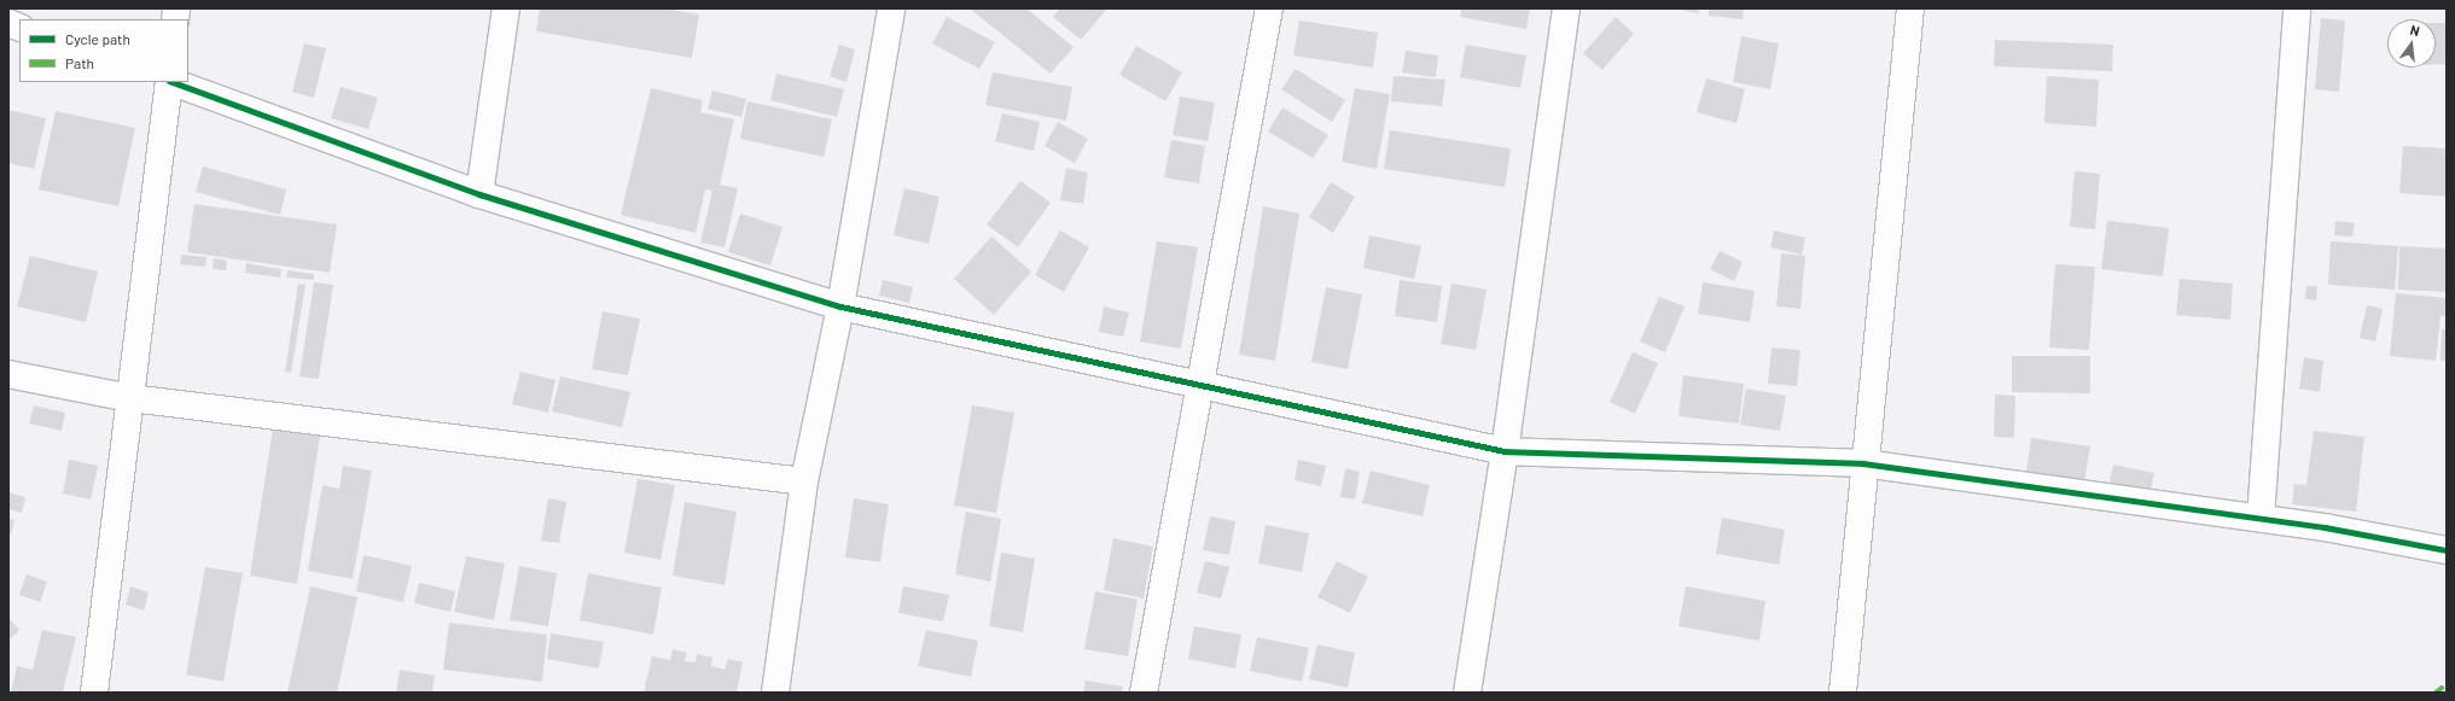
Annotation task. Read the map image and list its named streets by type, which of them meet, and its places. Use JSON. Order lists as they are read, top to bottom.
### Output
{
  "legend": ["Cycle path", "Path"],
  "north": "top"
}
